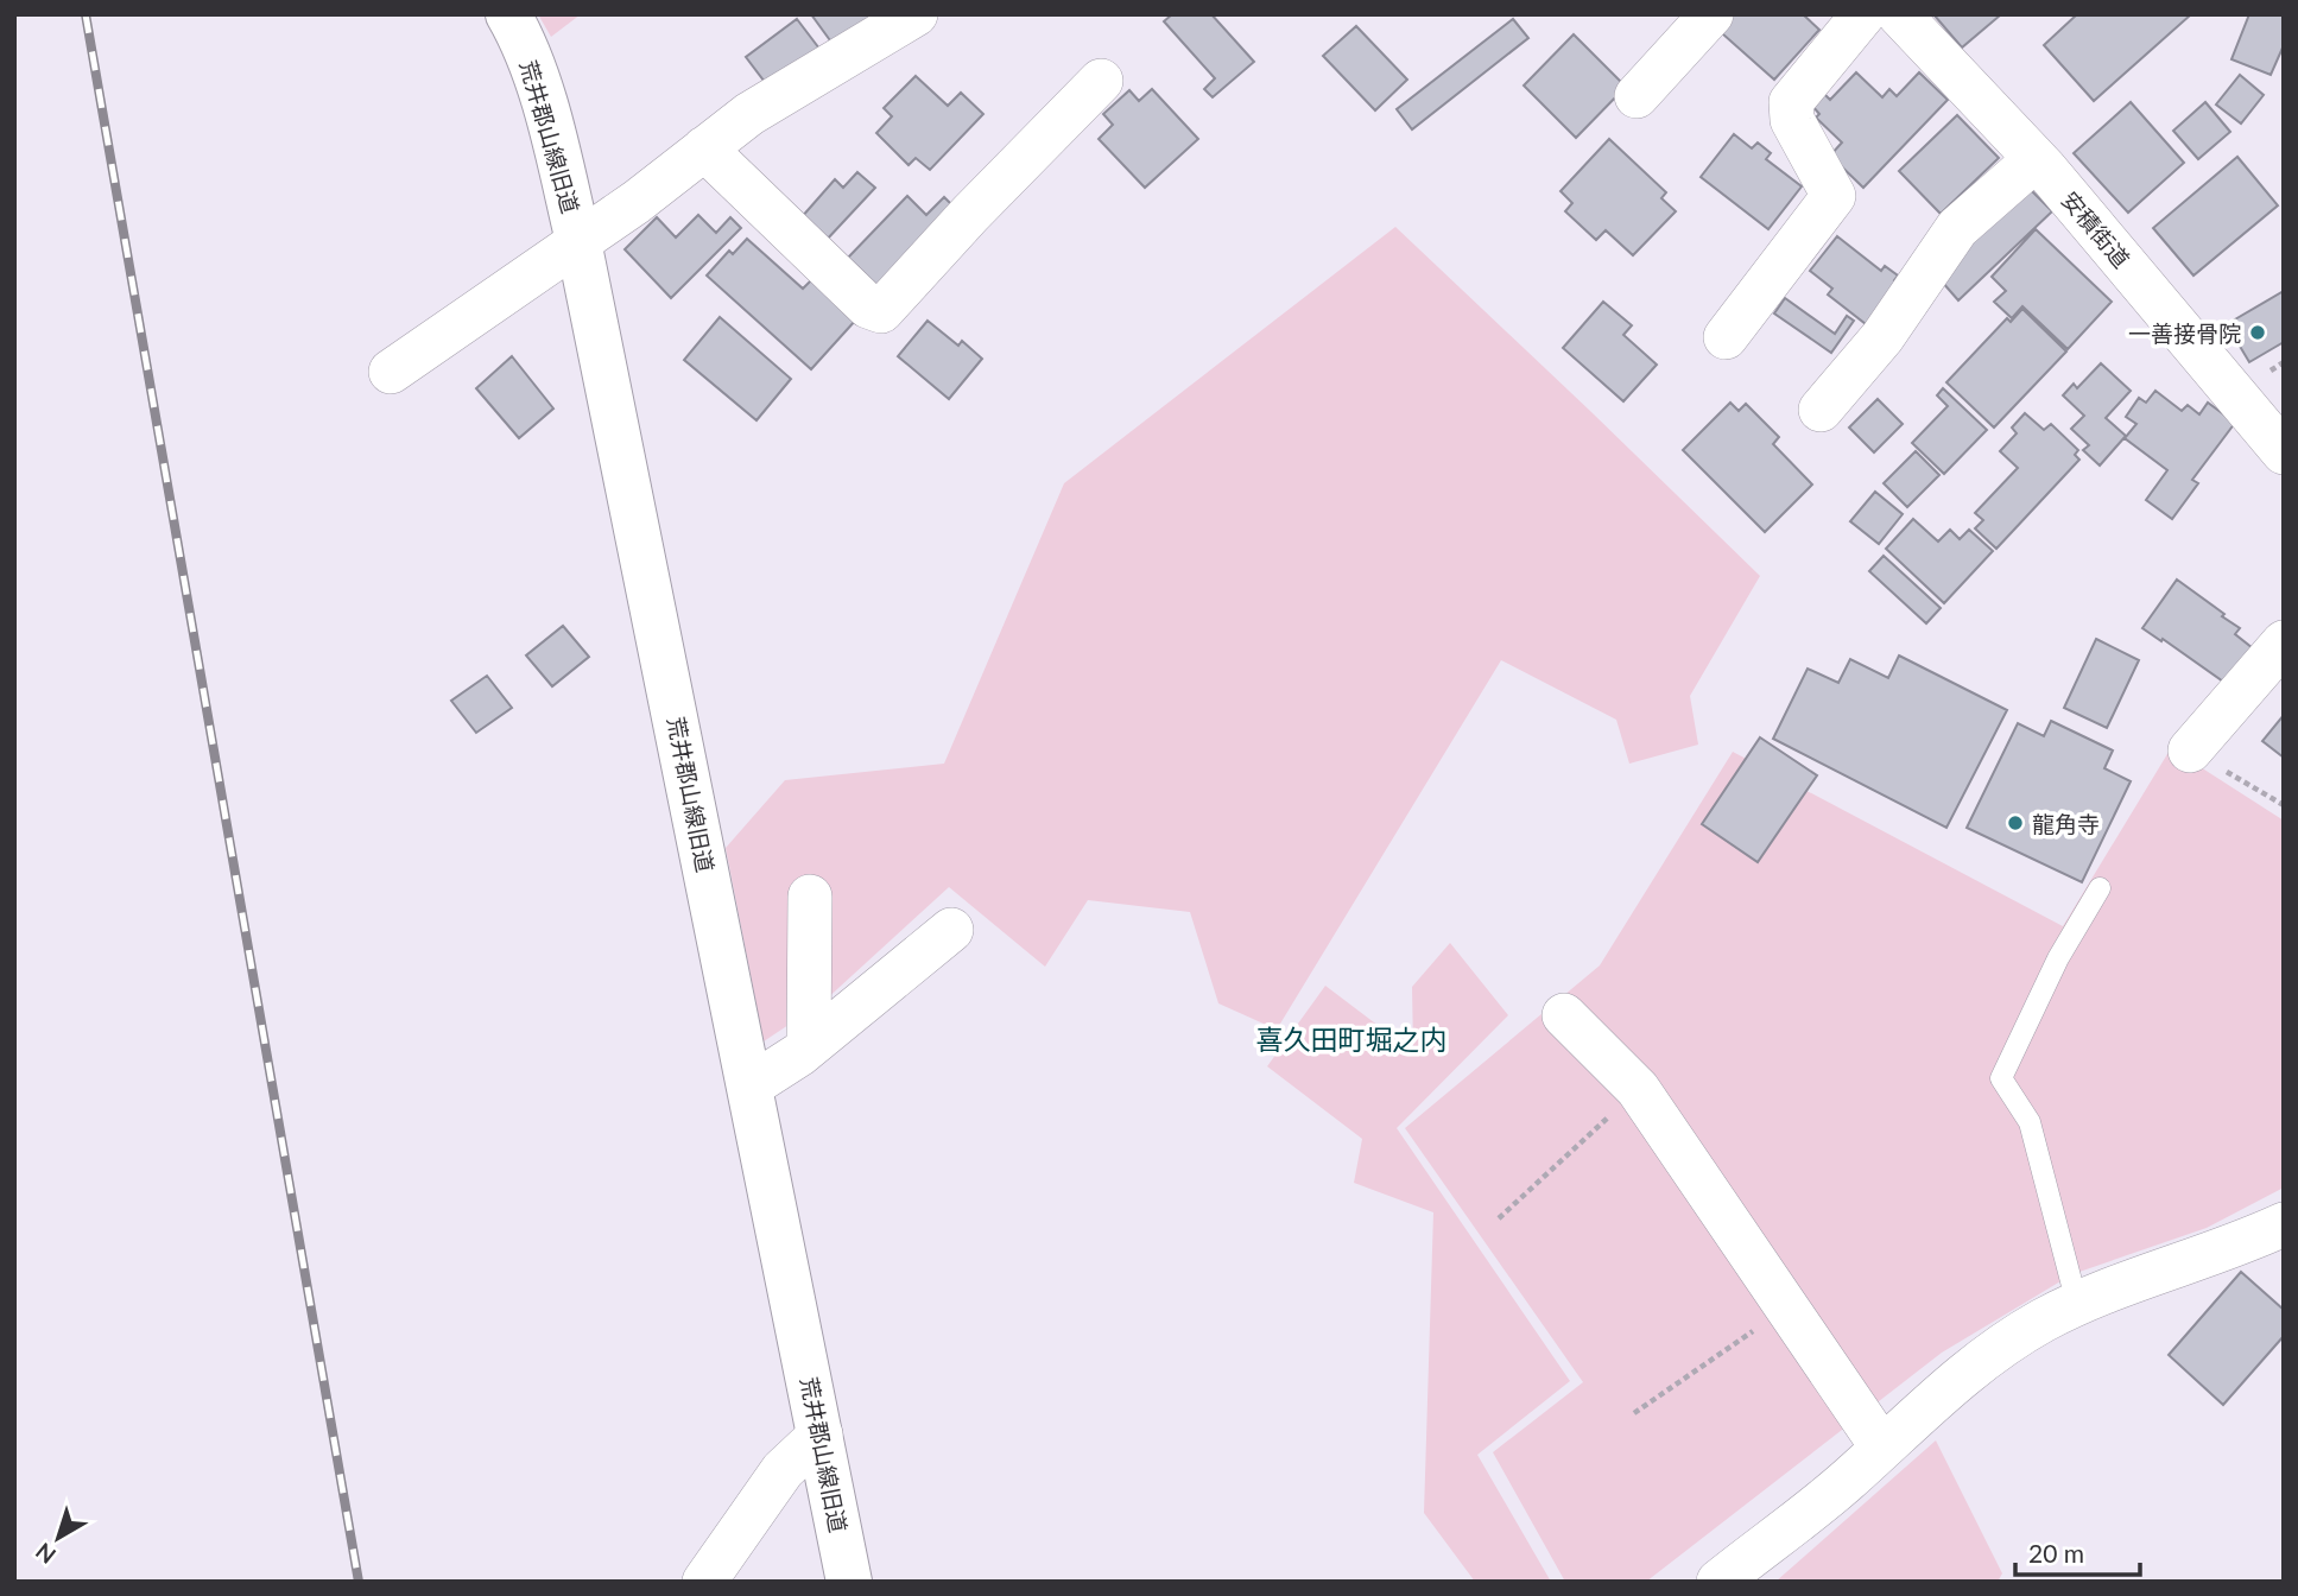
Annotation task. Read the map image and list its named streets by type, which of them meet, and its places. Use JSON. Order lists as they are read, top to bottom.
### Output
{
  "streets": {
    "street": ["荒井郡山線旧道", "安積街道"]
  },
  "districts": ["喜久田町堀之内"],
  "places": ["一善接骨院", "龍角寺"],
  "scale_bar": "20 m",
  "north": "bottom left"
}
